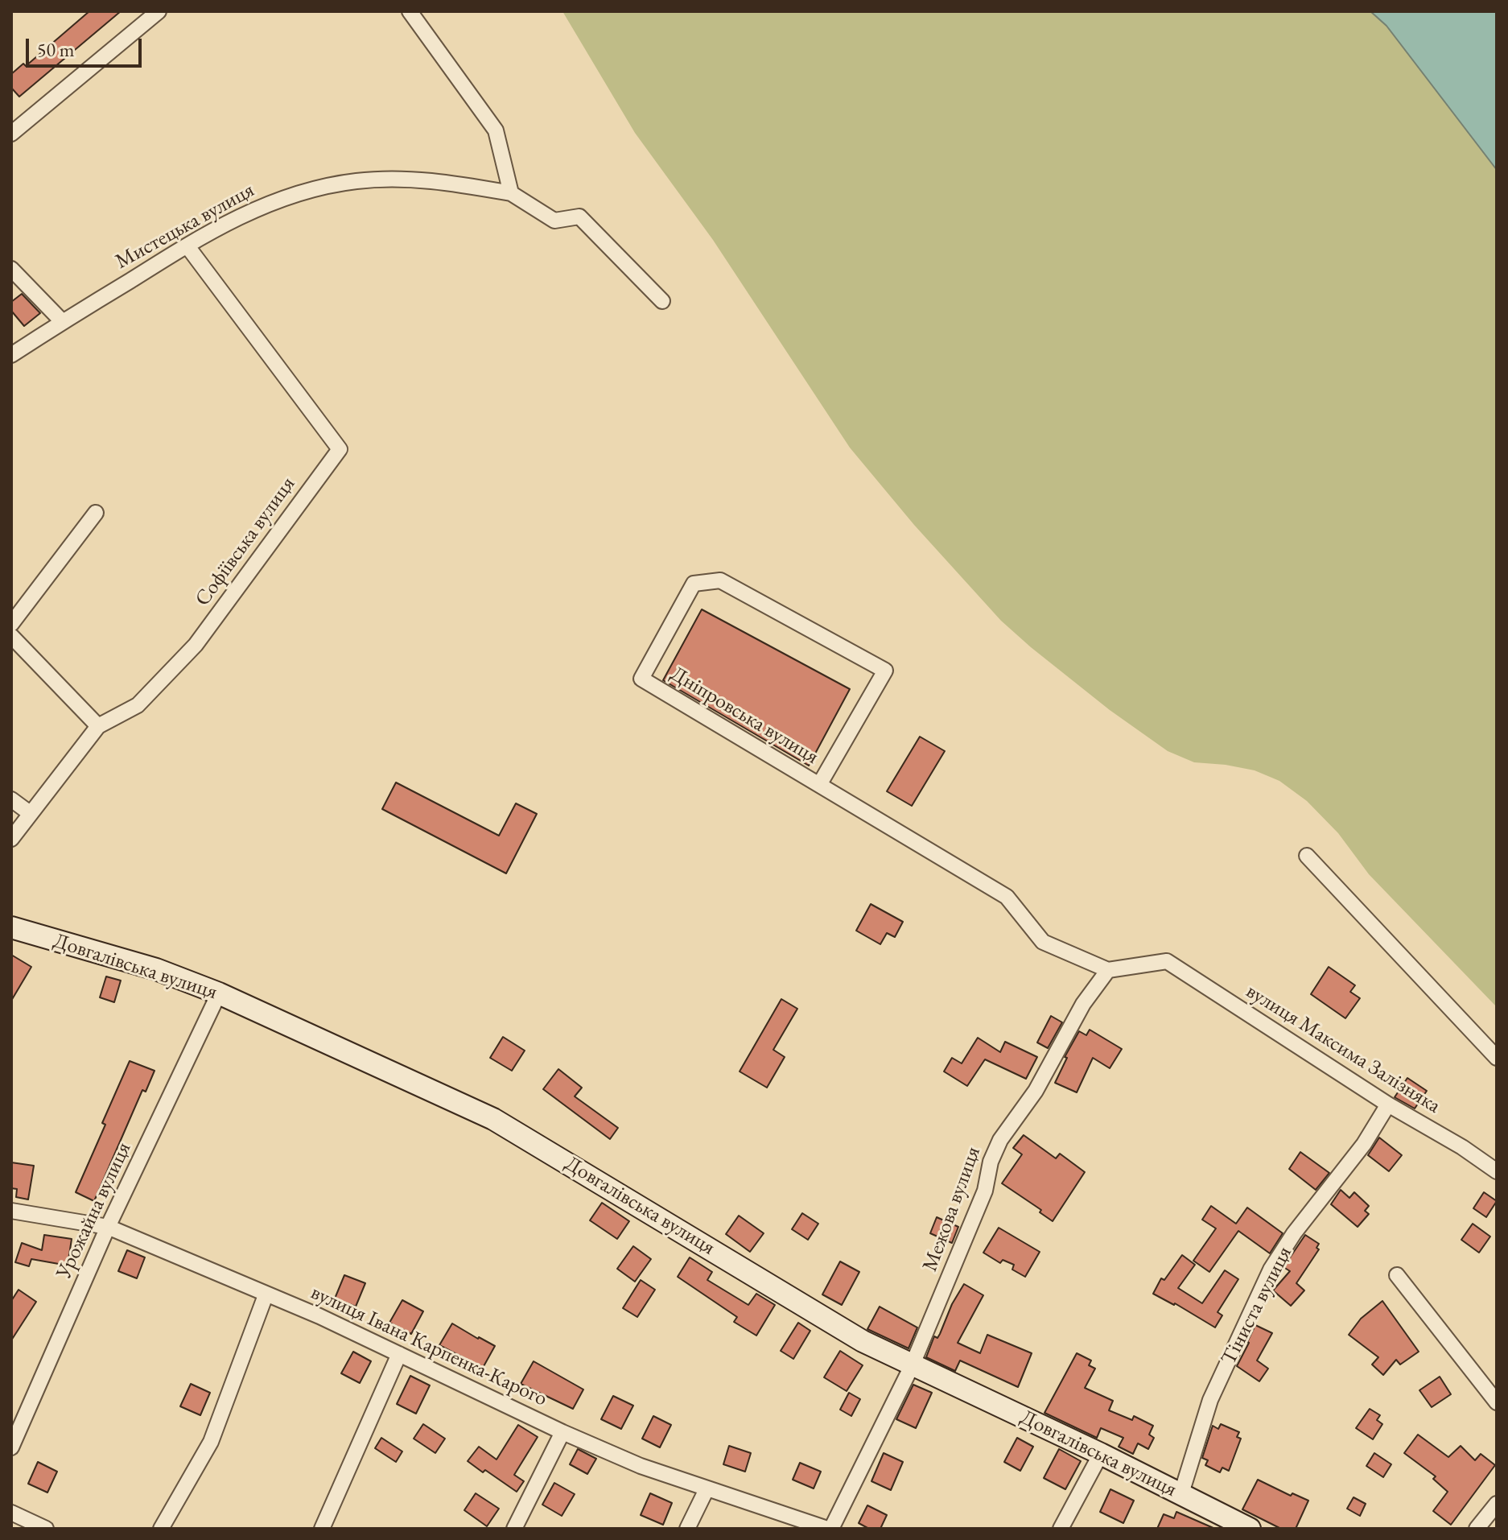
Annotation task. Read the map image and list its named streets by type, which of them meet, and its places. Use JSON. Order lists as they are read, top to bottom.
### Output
{
  "streets": {
    "street": [
      "Мистецька вулиця",
      "Софіївська вулиця",
      "Дніпровська вулиця",
      "Довгалівська вулиця",
      "вулиця Максима Залізняка",
      "Межова вулиця",
      "Урожайна вулиця",
      "Тіниста вулиця",
      "вулиця Івана Карпенка-Карого"
    ]
  },
  "crossings": [
    ["Мистецька вулиця", "Софіївська вулиця"],
    ["Дніпровська вулиця", "вулиця Максима Залізняка"],
    ["Дніпровська вулиця", "Межова вулиця"],
    ["Довгалівська вулиця", "Межова вулиця"],
    ["Довгалівська вулиця", "Урожайна вулиця"],
    ["Довгалівська вулиця", "Тіниста вулиця"],
    ["вулиця Максима Залізняка", "Межова вулиця"],
    ["вулиця Максима Залізняка", "Тіниста вулиця"],
    ["Межова вулиця", "вулиця Івана Карпенка-Карого"],
    ["Урожайна вулиця", "вулиця Івана Карпенка-Карого"]
  ],
  "scale_bar": "50 m"
}
